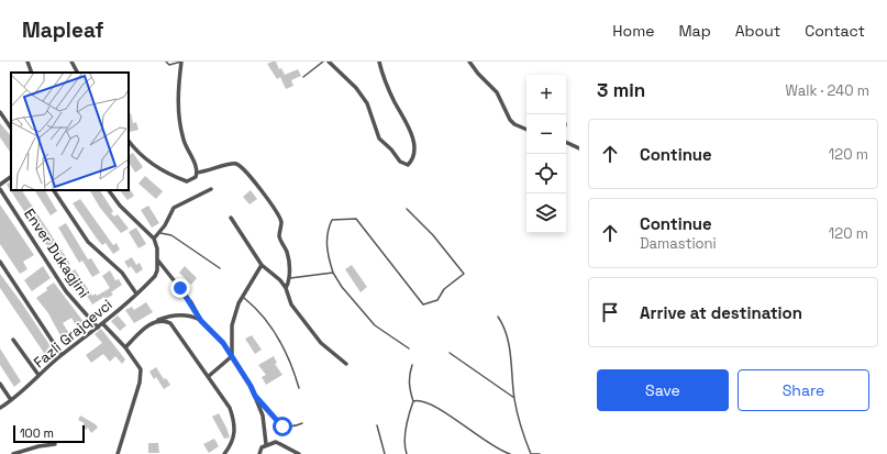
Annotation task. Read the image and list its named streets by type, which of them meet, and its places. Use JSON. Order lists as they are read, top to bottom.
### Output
{
  "streets": {
    "street": ["Enver Dukagjini", "Fazli Grajqevci"]
  },
  "crossings": [
    ["Enver Dukagjini", "Fazli Grajqevci"]
  ],
  "scale_bar": "100 m",
  "page": {
    "header": "Mapleaf",
    "nav": [
      "Home",
      "Map",
      "About",
      "Contact"
    ],
    "heading": ["3 min", "Walk · 240 m"],
    "map_buttons": ["+", "−"],
    "list": [
      ["Continue", "120 m"],
      ["Continue", "Damastioni", "120 m"],
      "Arrive at destination"
    ],
    "buttons": ["Save", "Share"],
    "scale": "100 m"
  }
}
